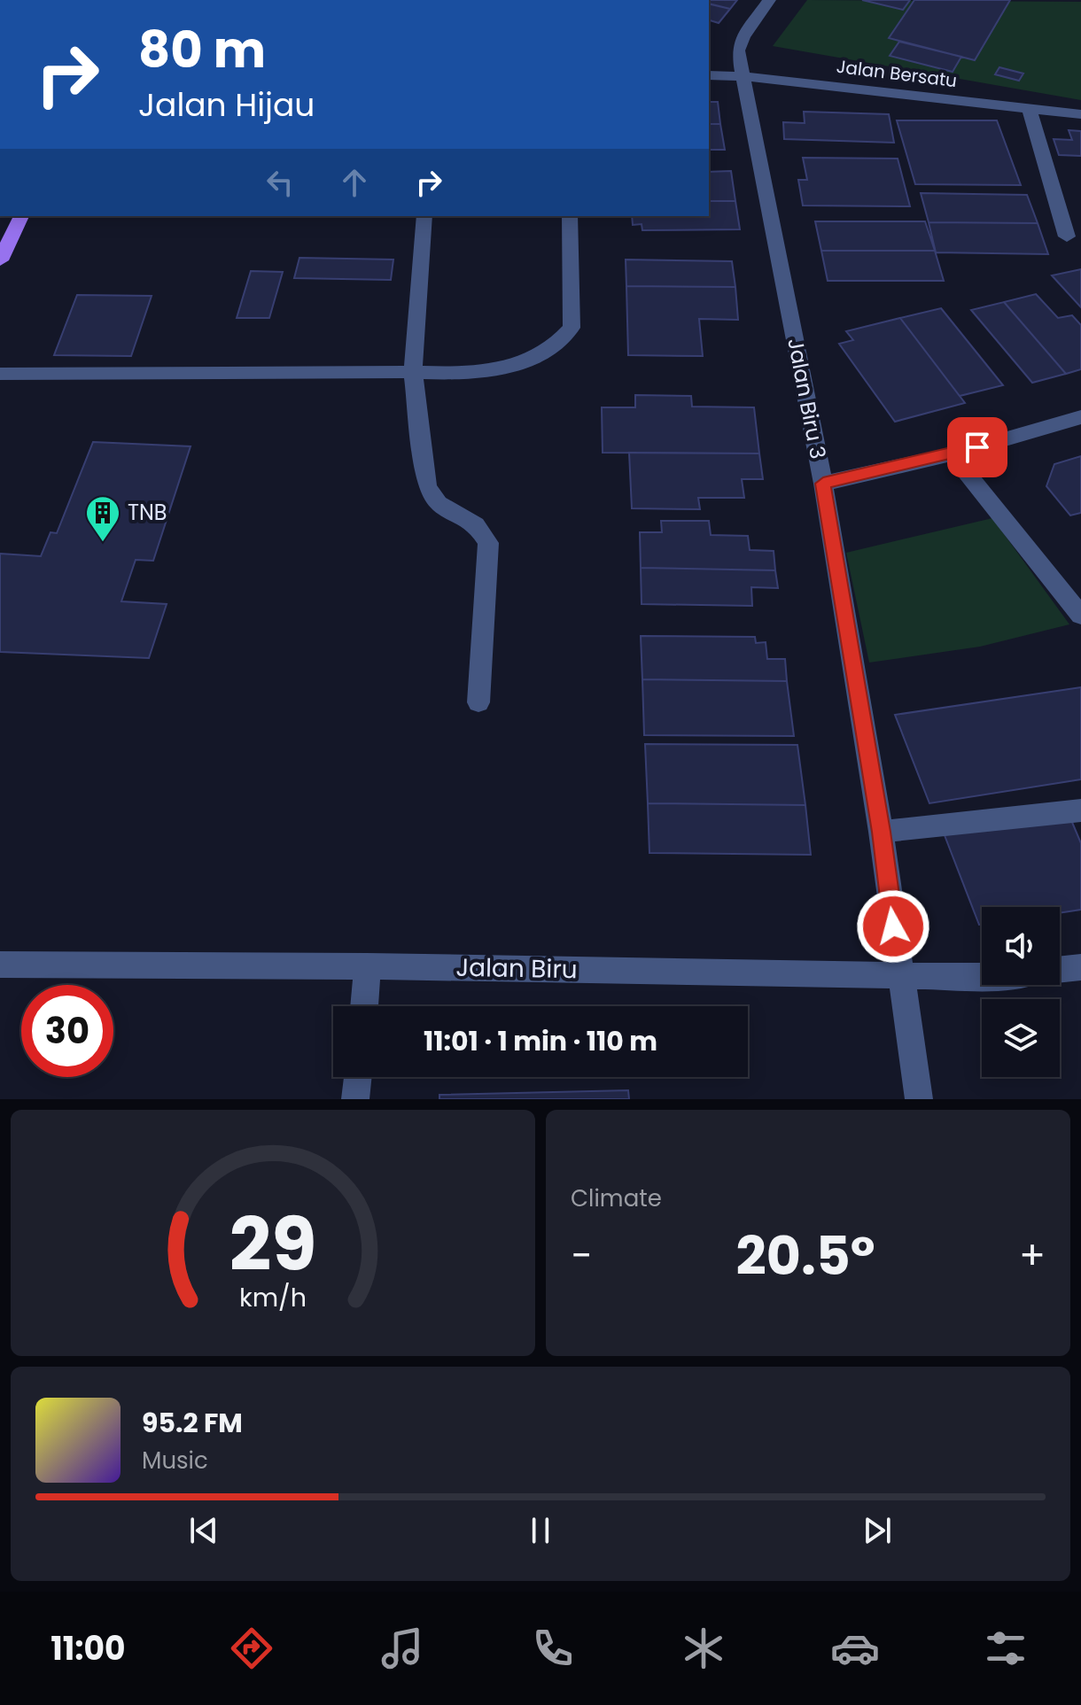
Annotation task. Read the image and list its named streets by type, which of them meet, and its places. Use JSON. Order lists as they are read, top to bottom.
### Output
{
  "streets": {
    "street": ["Jalan Bersatu", "Jalan Biru 3", "Jalan Biru"]
  },
  "crossings": [
    ["Jalan Bersatu", "Jalan Biru 3"],
    ["Jalan Biru 3", "Jalan Biru"]
  ],
  "places": {
    "building": ["TNB"]
  },
  "page": {
    "turn": ["80 m", "Jalan Hijau"],
    "limit": "30",
    "trip": "11:01 · 1 min · 110 m",
    "tile": "Climate",
    "heat": ["−", "20.5°", "+"],
    "song": ["95.2 FM", "Music"],
    "tabs": "11:00",
    "gauge": ["29", "km/h"]
  }
}
